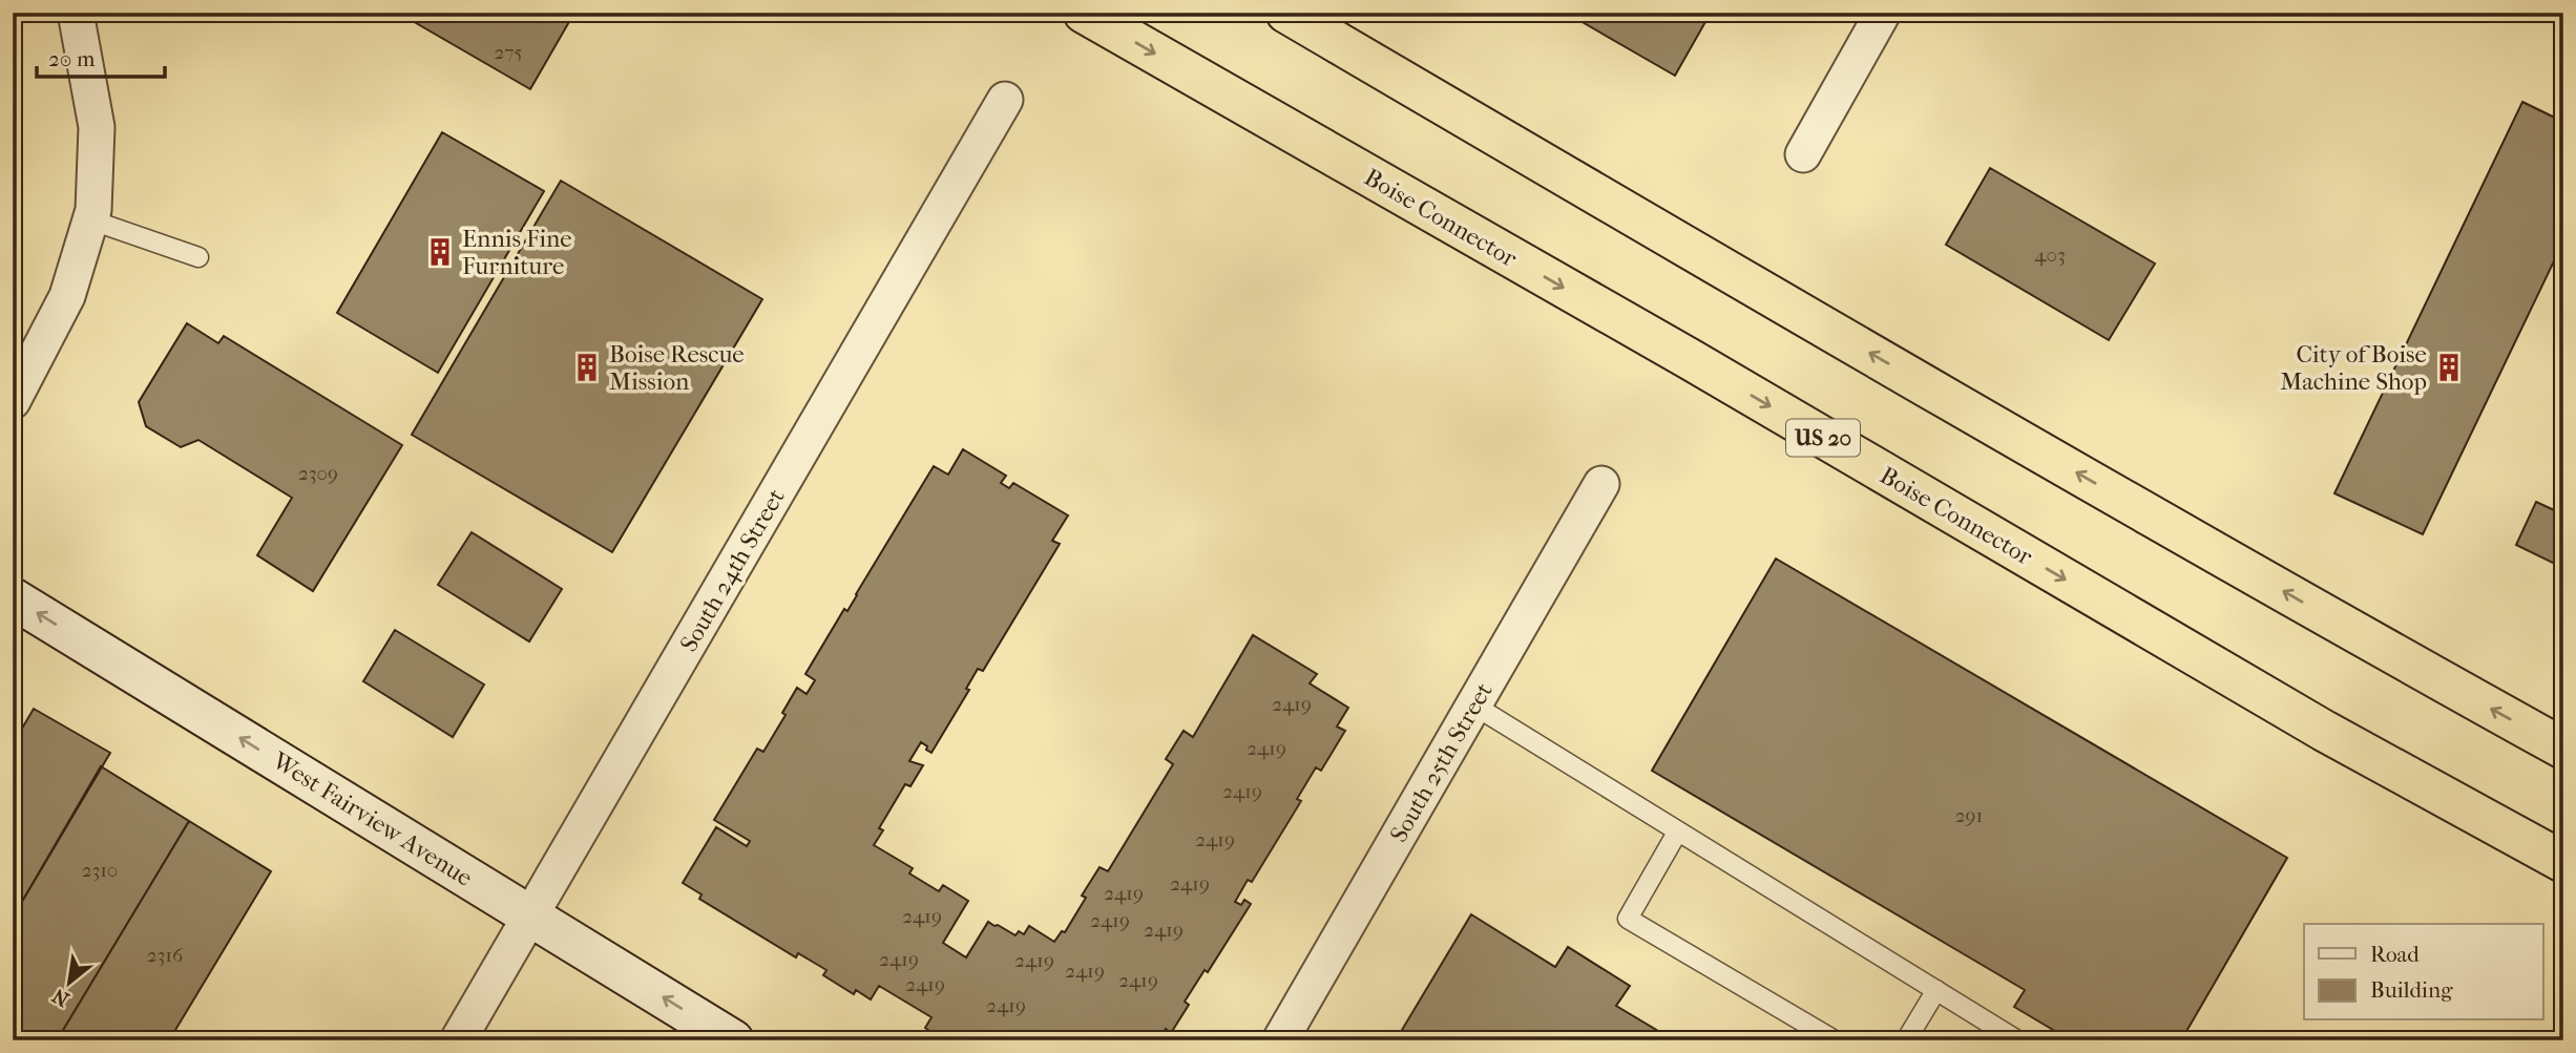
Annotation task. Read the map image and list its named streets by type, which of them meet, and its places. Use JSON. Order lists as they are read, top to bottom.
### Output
{
  "streets": {
    "highway": ["Boise Connector", "US 20"],
    "main road": ["West Fairview Avenue"],
    "street": ["South 24th Street", "South 25th Street"]
  },
  "crossings": [
    ["South 24th Street", "West Fairview Avenue"]
  ],
  "one_way": ["West Fairview Avenue"],
  "places": {
    "building": ["Ennis Fine Furniture", "Boise Rescue Mission", "City of Boise Machine Shop"]
  },
  "house_numbers": [
    "275",
    "403",
    "2309",
    "2419",
    "2419",
    "2419",
    "291",
    "2419",
    "2310",
    "2419",
    "2419",
    "2419",
    "2419",
    "2419",
    "2316",
    "2419",
    "2419",
    "2419",
    "2419",
    "2419",
    "2419"
  ],
  "legend": ["Road", "Building"],
  "scale_bar": "20 m",
  "north": "bottom left"
}
